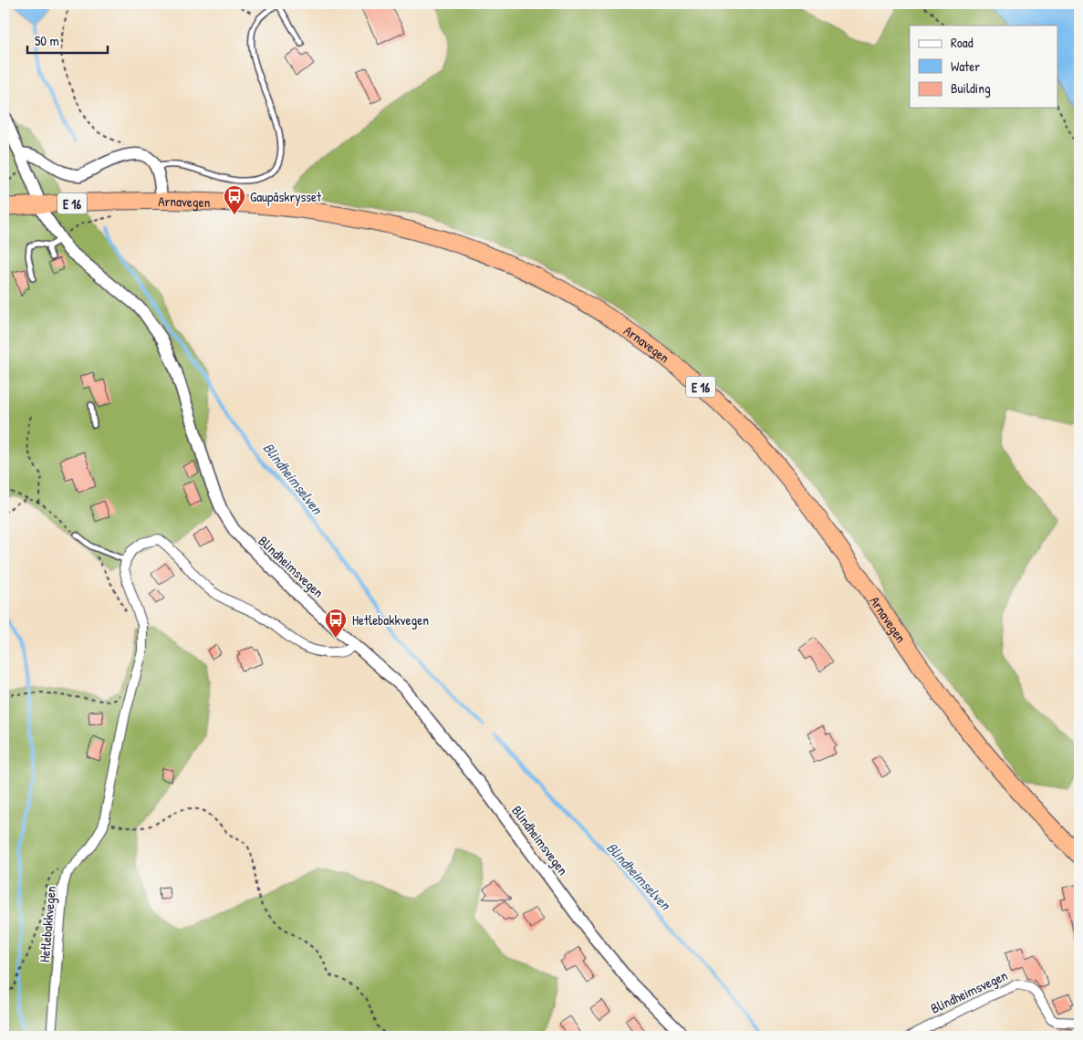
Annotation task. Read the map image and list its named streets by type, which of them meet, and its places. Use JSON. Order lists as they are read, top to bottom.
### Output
{
  "streets": {
    "highway": ["Arnavegen", "E 16"],
    "street": ["Blindheimsvegen", "Hetlebakkvegen"]
  },
  "water": ["Blindheimselven"],
  "places": {
    "bus stop": ["Gaupåskrysset", "Hetlebakkvegen"]
  },
  "legend": ["Road", "Water", "Building"],
  "scale_bar": "50 m"
}
